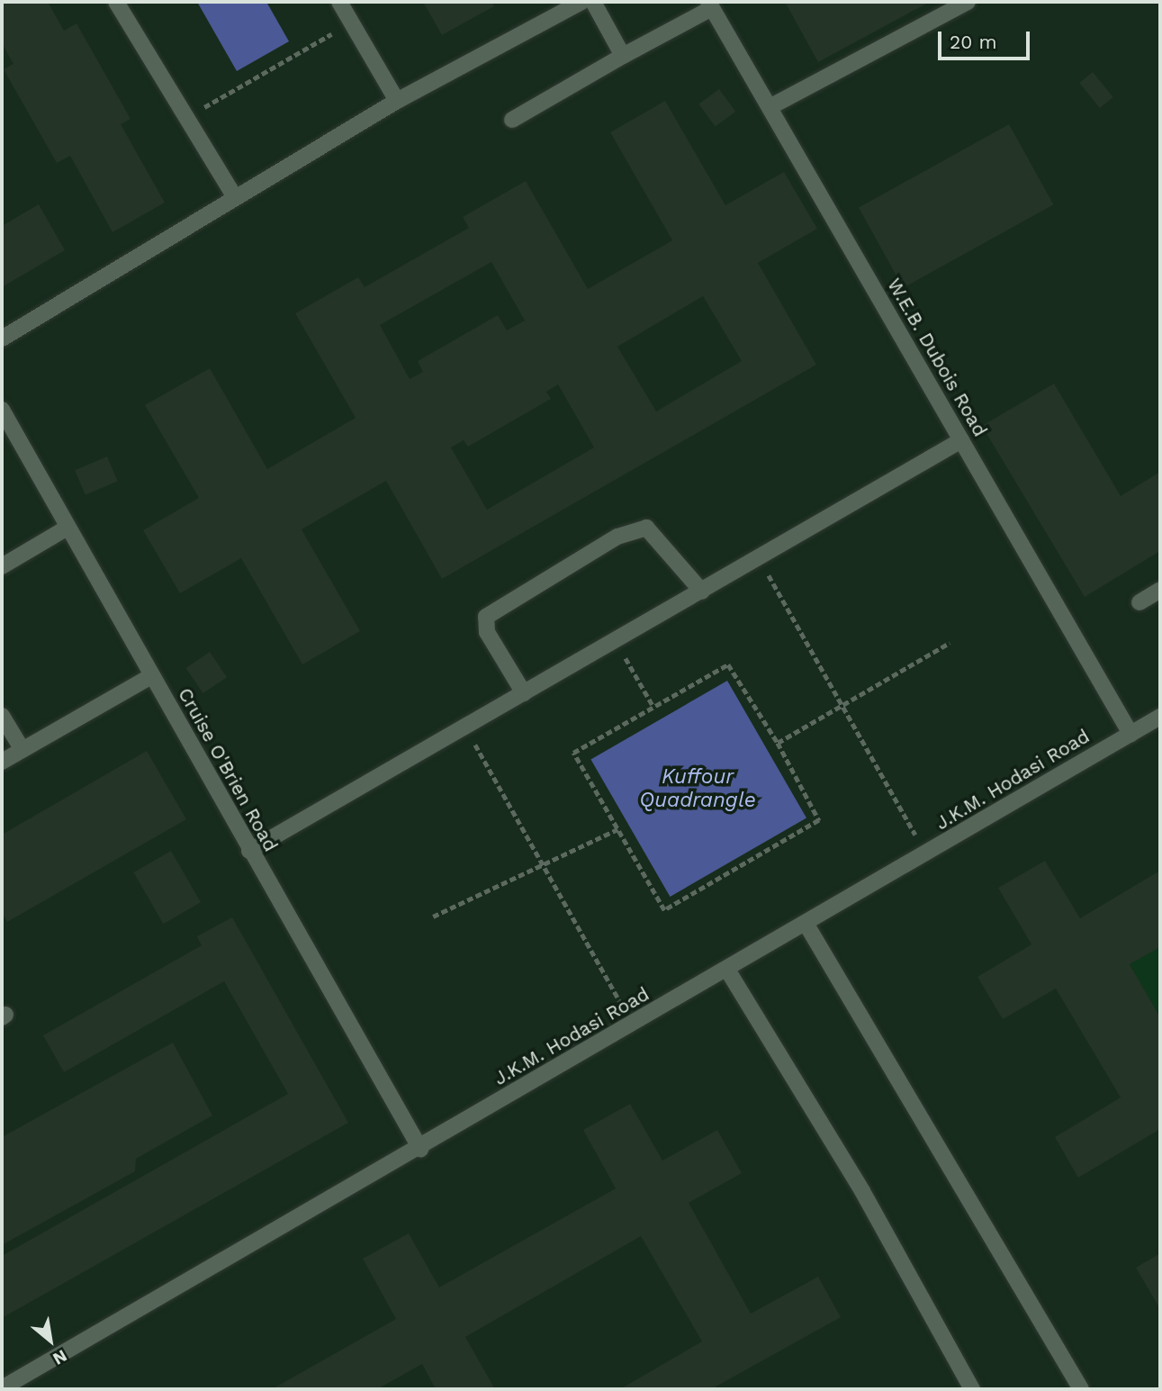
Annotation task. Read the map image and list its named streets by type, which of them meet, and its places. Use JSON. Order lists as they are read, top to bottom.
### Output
{
  "streets": {
    "street": ["W.E.B. Dubois Road", "Cruise O'Brien Road", "J.K.M. Hodasi Road"]
  },
  "crossings": [
    ["W.E.B. Dubois Road", "J.K.M. Hodasi Road"],
    ["Cruise O'Brien Road", "J.K.M. Hodasi Road"]
  ],
  "water": ["Kuffour Quadrangle"],
  "scale_bar": "20 m",
  "north": "bottom right"
}
